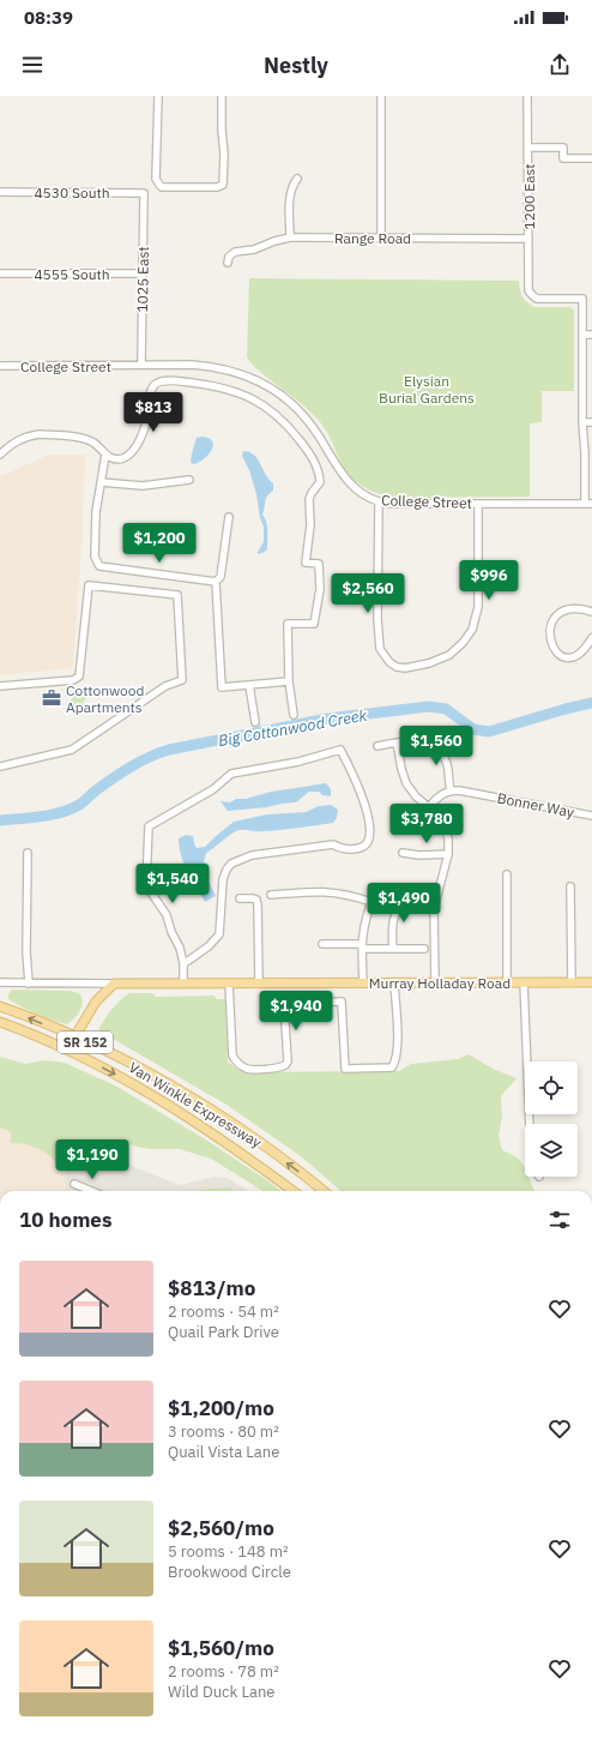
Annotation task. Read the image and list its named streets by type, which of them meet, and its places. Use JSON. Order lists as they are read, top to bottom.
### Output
{
  "streets": {
    "main road": ["Murray Holladay Road", "SR 152", "Van Winkle Expressway"],
    "street": [
      "4530 South",
      "1200 East",
      "Range Road",
      "4555 South",
      "1025 East",
      "College Street",
      "Bonner Way"
    ]
  },
  "crossings": [
    ["4530 South", "1025 East"],
    ["1200 East", "Range Road"],
    ["4555 South", "1025 East"],
    ["1025 East", "College Street"]
  ],
  "water": ["Big Cottonwood Creek"],
  "parks": ["Elysian Burial Gardens"],
  "places": {
    "office": ["Cottonwood Apartments"]
  },
  "page": {
    "status": "08:39",
    "header": "Nestly",
    "price": [
      "$813",
      "$1,200",
      "$996",
      "$2,560",
      "$1,560",
      "$3,780",
      "$1,540",
      "$1,490",
      "$1,940",
      "$1,190"
    ],
    "heading": "10 homes",
    "list": [
      {
        "name": "$813/mo",
        "note": "2 rooms · 54 m² · Quail Park Drive"
      },
      {
        "name": "$1,200/mo",
        "note": "3 rooms · 80 m² · Quail Vista Lane"
      },
      {
        "name": "$2,560/mo",
        "note": "5 rooms · 148 m² · Brookwood Circle"
      },
      {
        "name": "$1,560/mo",
        "note": "2 rooms · 78 m² · Wild Duck Lane"
      }
    ]
  }
}
